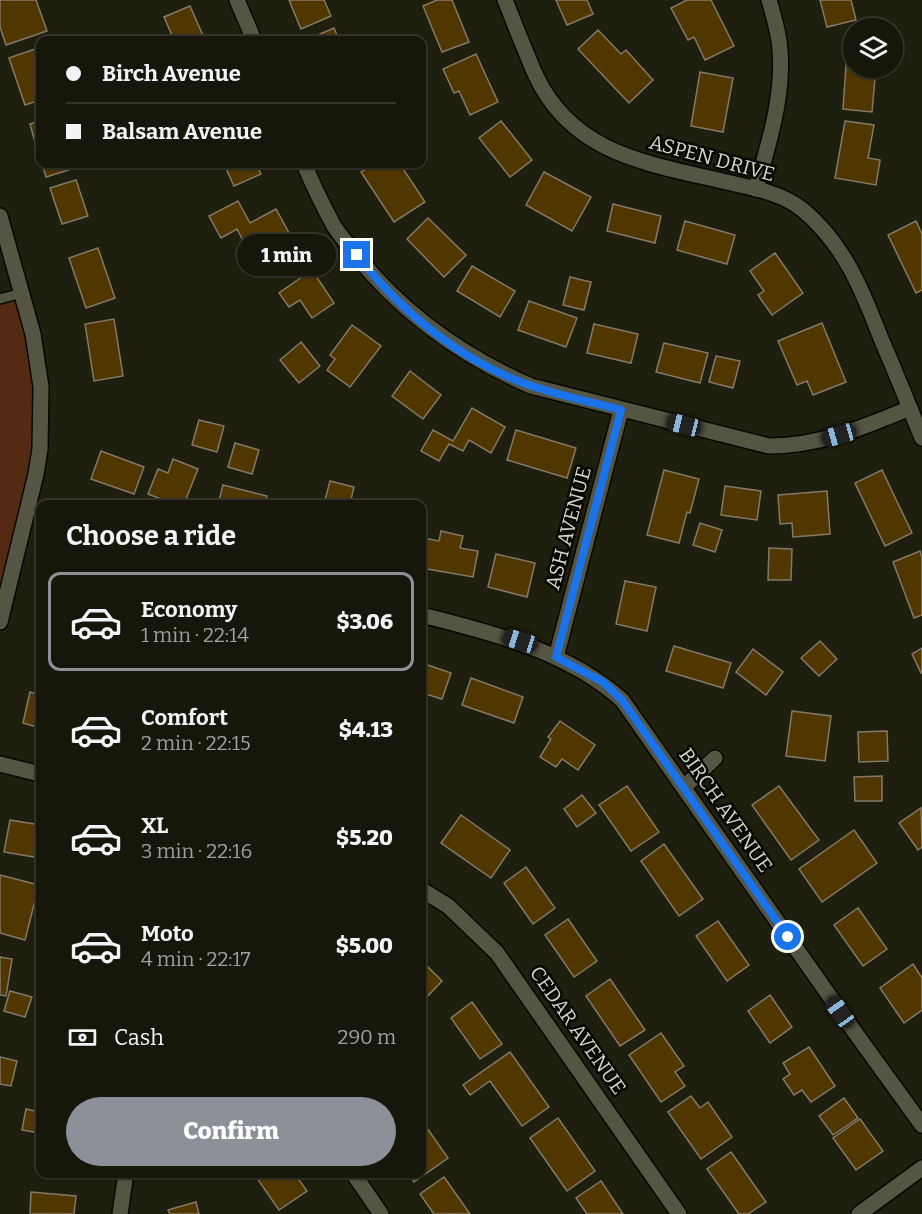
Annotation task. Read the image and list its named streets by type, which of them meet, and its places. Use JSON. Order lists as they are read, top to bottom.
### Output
{
  "streets": {
    "street": [
      "ASPEN DRIVE",
      "ASH AVENUE",
      "BIRCH AVENUE",
      "CEDAR AVENUE"
    ]
  },
  "crossings": [
    ["ASH AVENUE", "BIRCH AVENUE"]
  ],
  "page": {
    "banner": ["Birch Avenue", "Balsam Avenue"],
    "bubble": "1 min",
    "heading": "Choose a ride",
    "list": [
      {
        "name": "Economy",
        "note": "1 min · 22:14",
        "value": "$3.06"
      },
      {
        "name": "Comfort",
        "note": "2 min · 22:15",
        "value": "$4.13"
      },
      {
        "name": "XL",
        "note": "3 min · 22:16",
        "value": "$5.20"
      },
      {
        "name": "Moto",
        "note": "4 min · 22:17",
        "value": "$5.00"
      }
    ],
    "pay": ["Cash", "290 m"],
    "buttons": "Confirm"
  }
}
